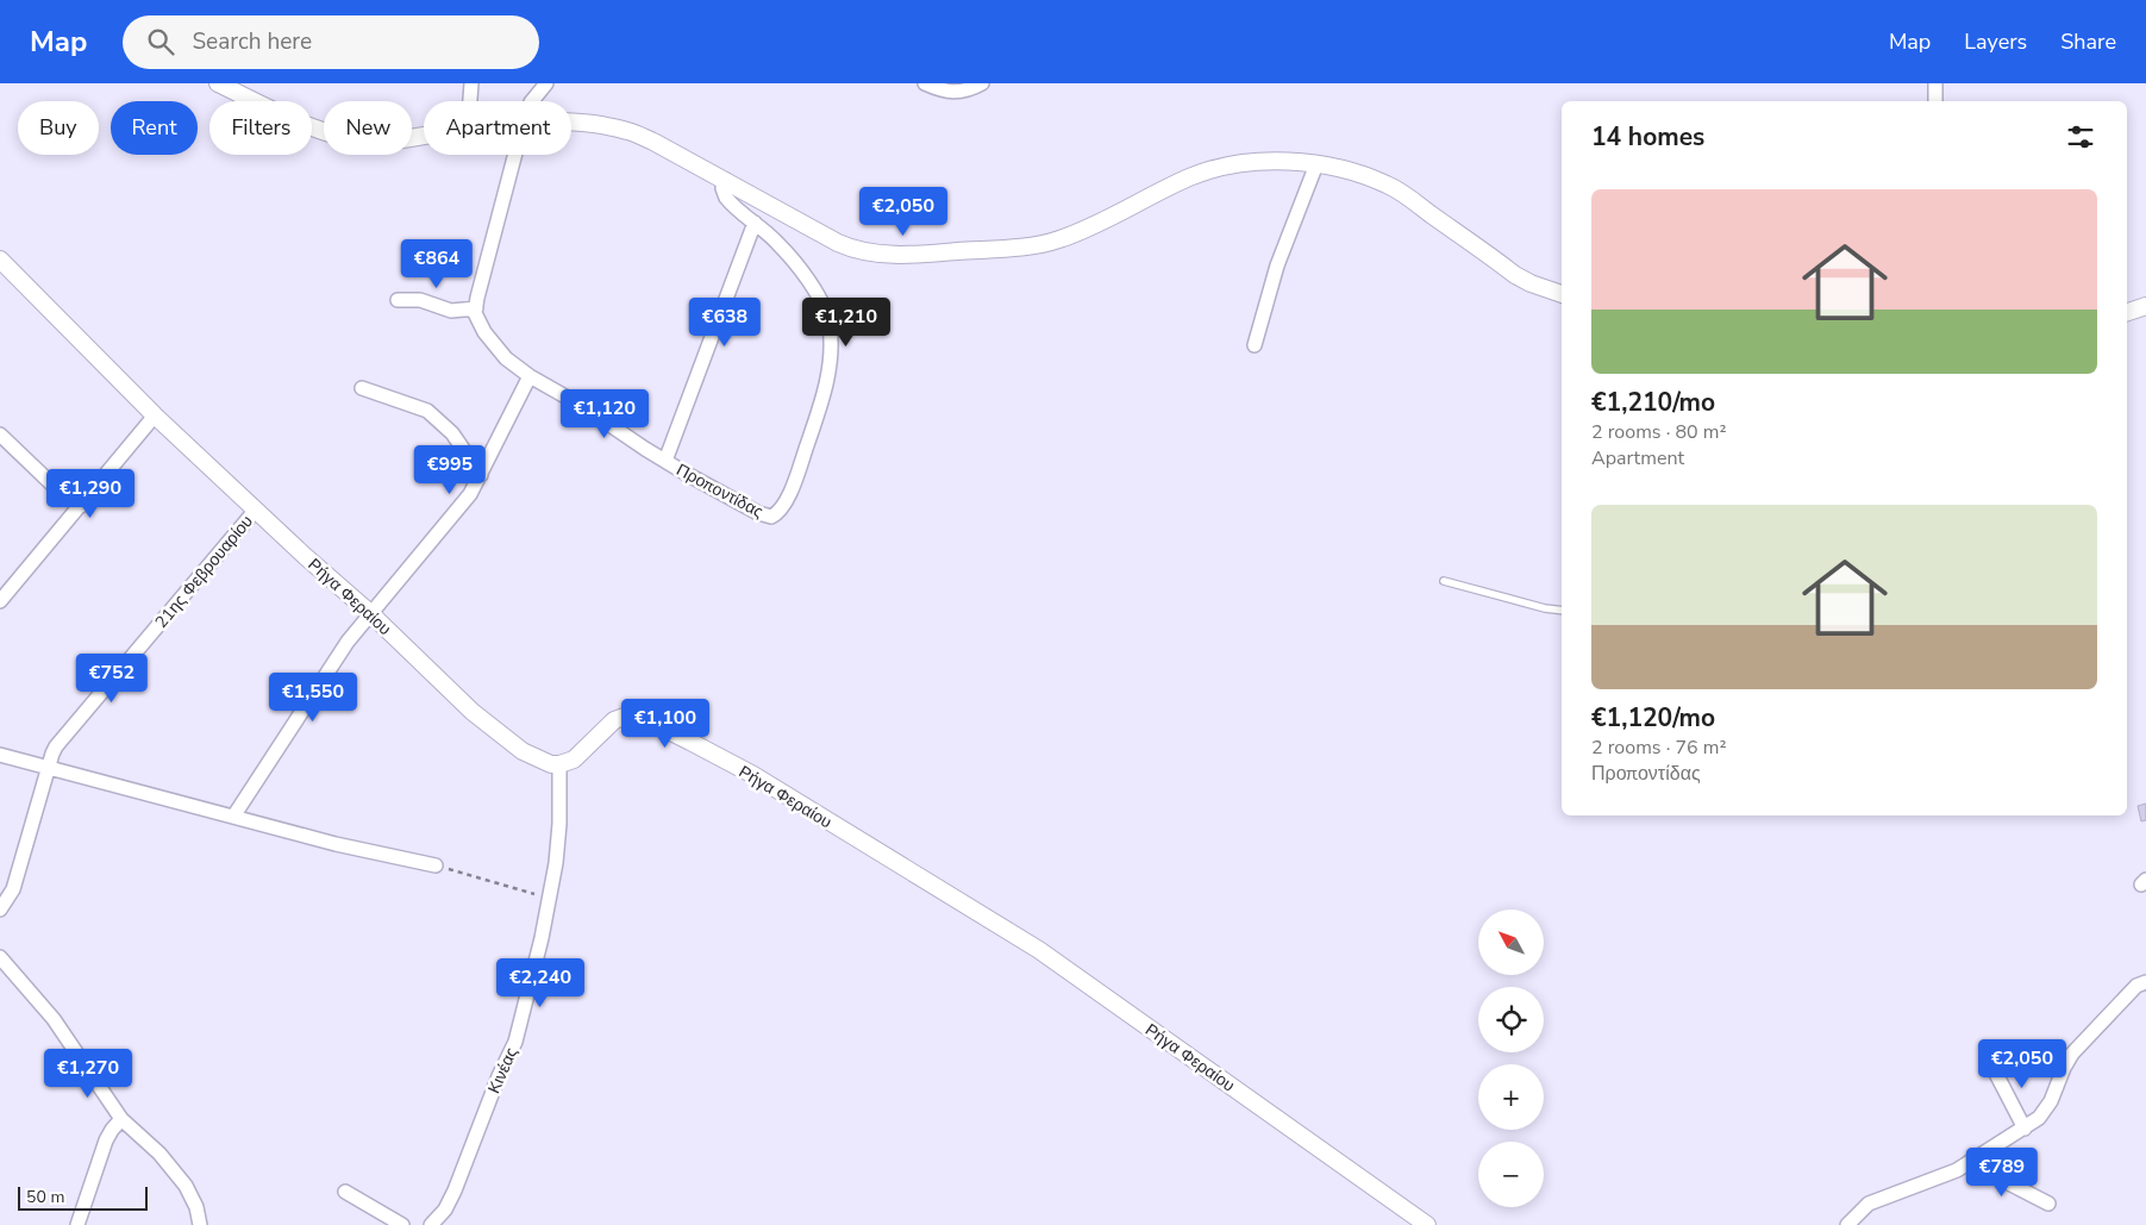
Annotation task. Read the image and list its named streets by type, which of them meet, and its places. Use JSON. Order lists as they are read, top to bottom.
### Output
{
  "streets": {
    "street": [
      "Προποντίδας",
      "21ης Φεβρουαρίου",
      "Ρήγα Φεραίου",
      "Κινέας"
    ]
  },
  "crossings": [
    ["21ης Φεβρουαρίου", "Ρήγα Φεραίου"],
    ["Ρήγα Φεραίου", "Κινέας"]
  ],
  "scale_bar": "50 m",
  "north": "top left",
  "page": {
    "header": "Map",
    "search": "Search here",
    "nav": ["Map", "Layers", "Share"],
    "chip": [
      "Buy",
      "Rent",
      "Filters",
      "New",
      "Apartment"
    ],
    "heading": "14 homes",
    "list": [
      {
        "name": "€1,210/mo",
        "note": "2 rooms · 80 m² · Apartment"
      },
      {
        "name": "€1,120/mo",
        "note": "2 rooms · 76 m² · Προποντίδας"
      }
    ],
    "price": [
      "€2,050",
      "€864",
      "€638",
      "€1,210",
      "€1,120",
      "€995",
      "€1,290",
      "€752",
      "€1,550",
      "€1,100",
      "€2,240",
      "€2,050",
      "€1,270",
      "€789"
    ],
    "map_buttons": ["+", "−"],
    "scale": "50 m"
  }
}
